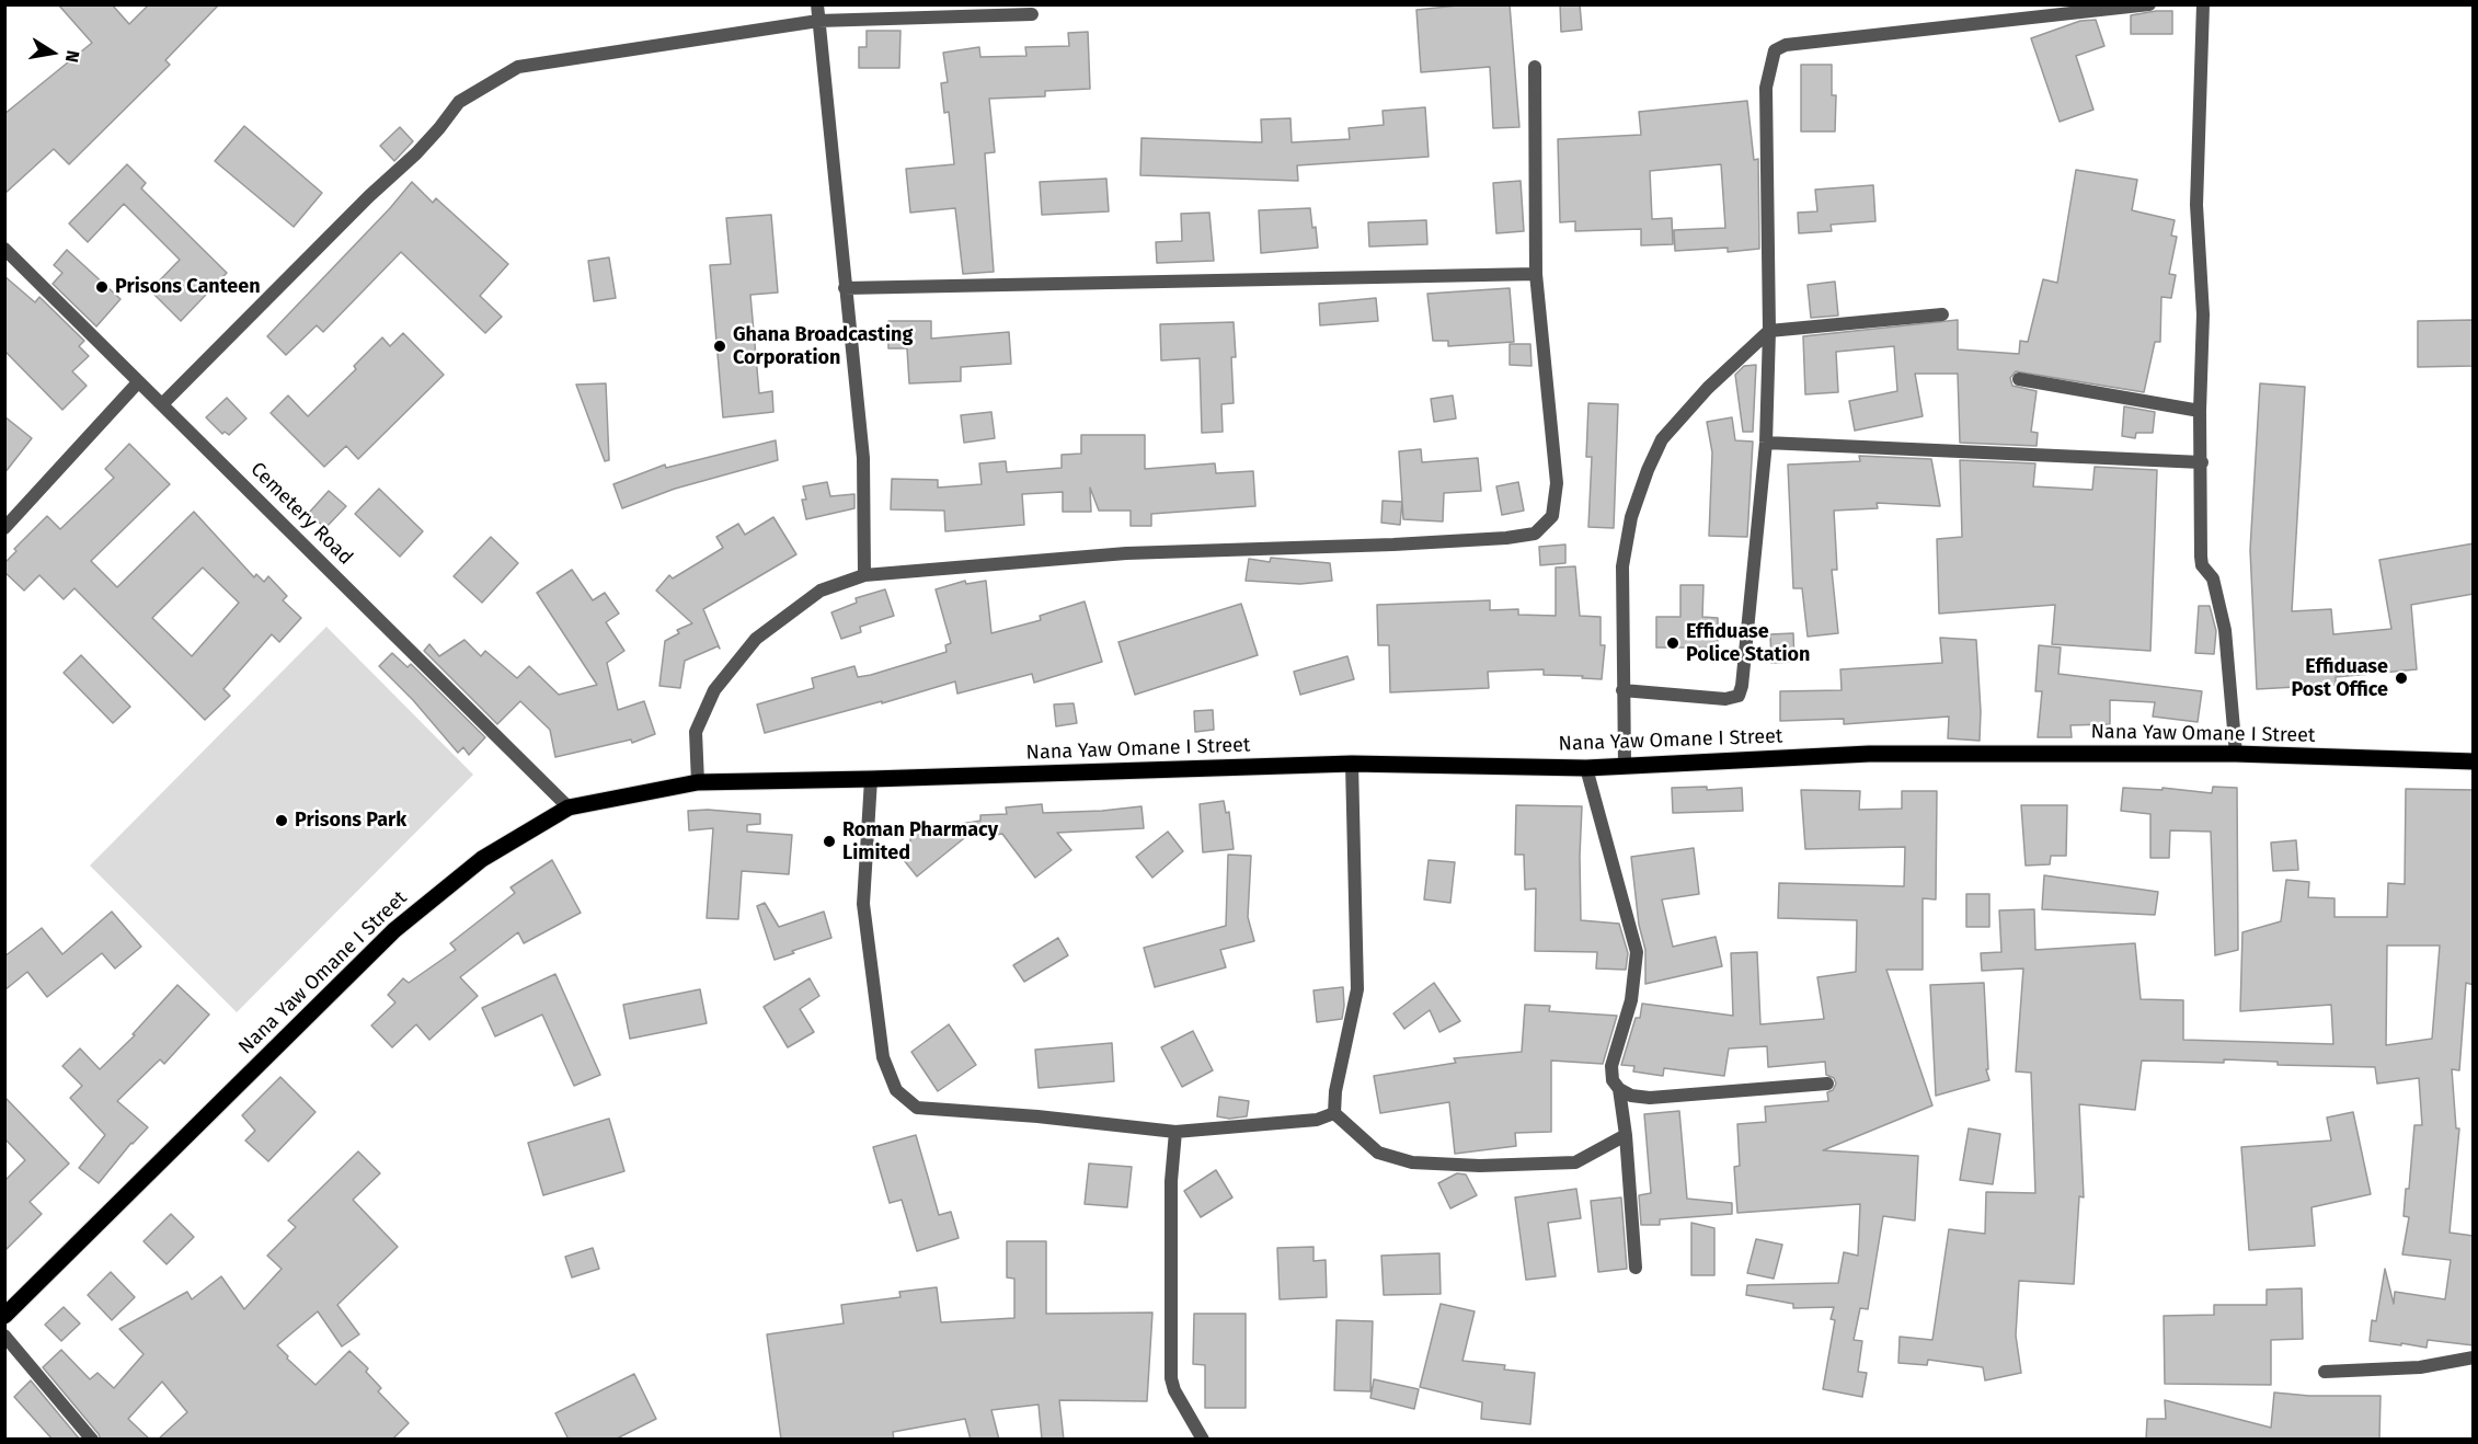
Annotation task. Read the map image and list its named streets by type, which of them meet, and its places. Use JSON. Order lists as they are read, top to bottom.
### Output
{
  "streets": {
    "main road": ["Nana Yaw Omane I Street"],
    "street": ["Cemetery Road"]
  },
  "crossings": [
    ["Cemetery Road", "Nana Yaw Omane I Street"]
  ],
  "places": [
    "Prisons Canteen",
    "Ghana Broadcasting Corporation",
    "Effiduase Police Station",
    "Effiduase Post Office",
    "Prisons Park",
    "Roman Pharmacy Limited"
  ],
  "north": "right"
}
